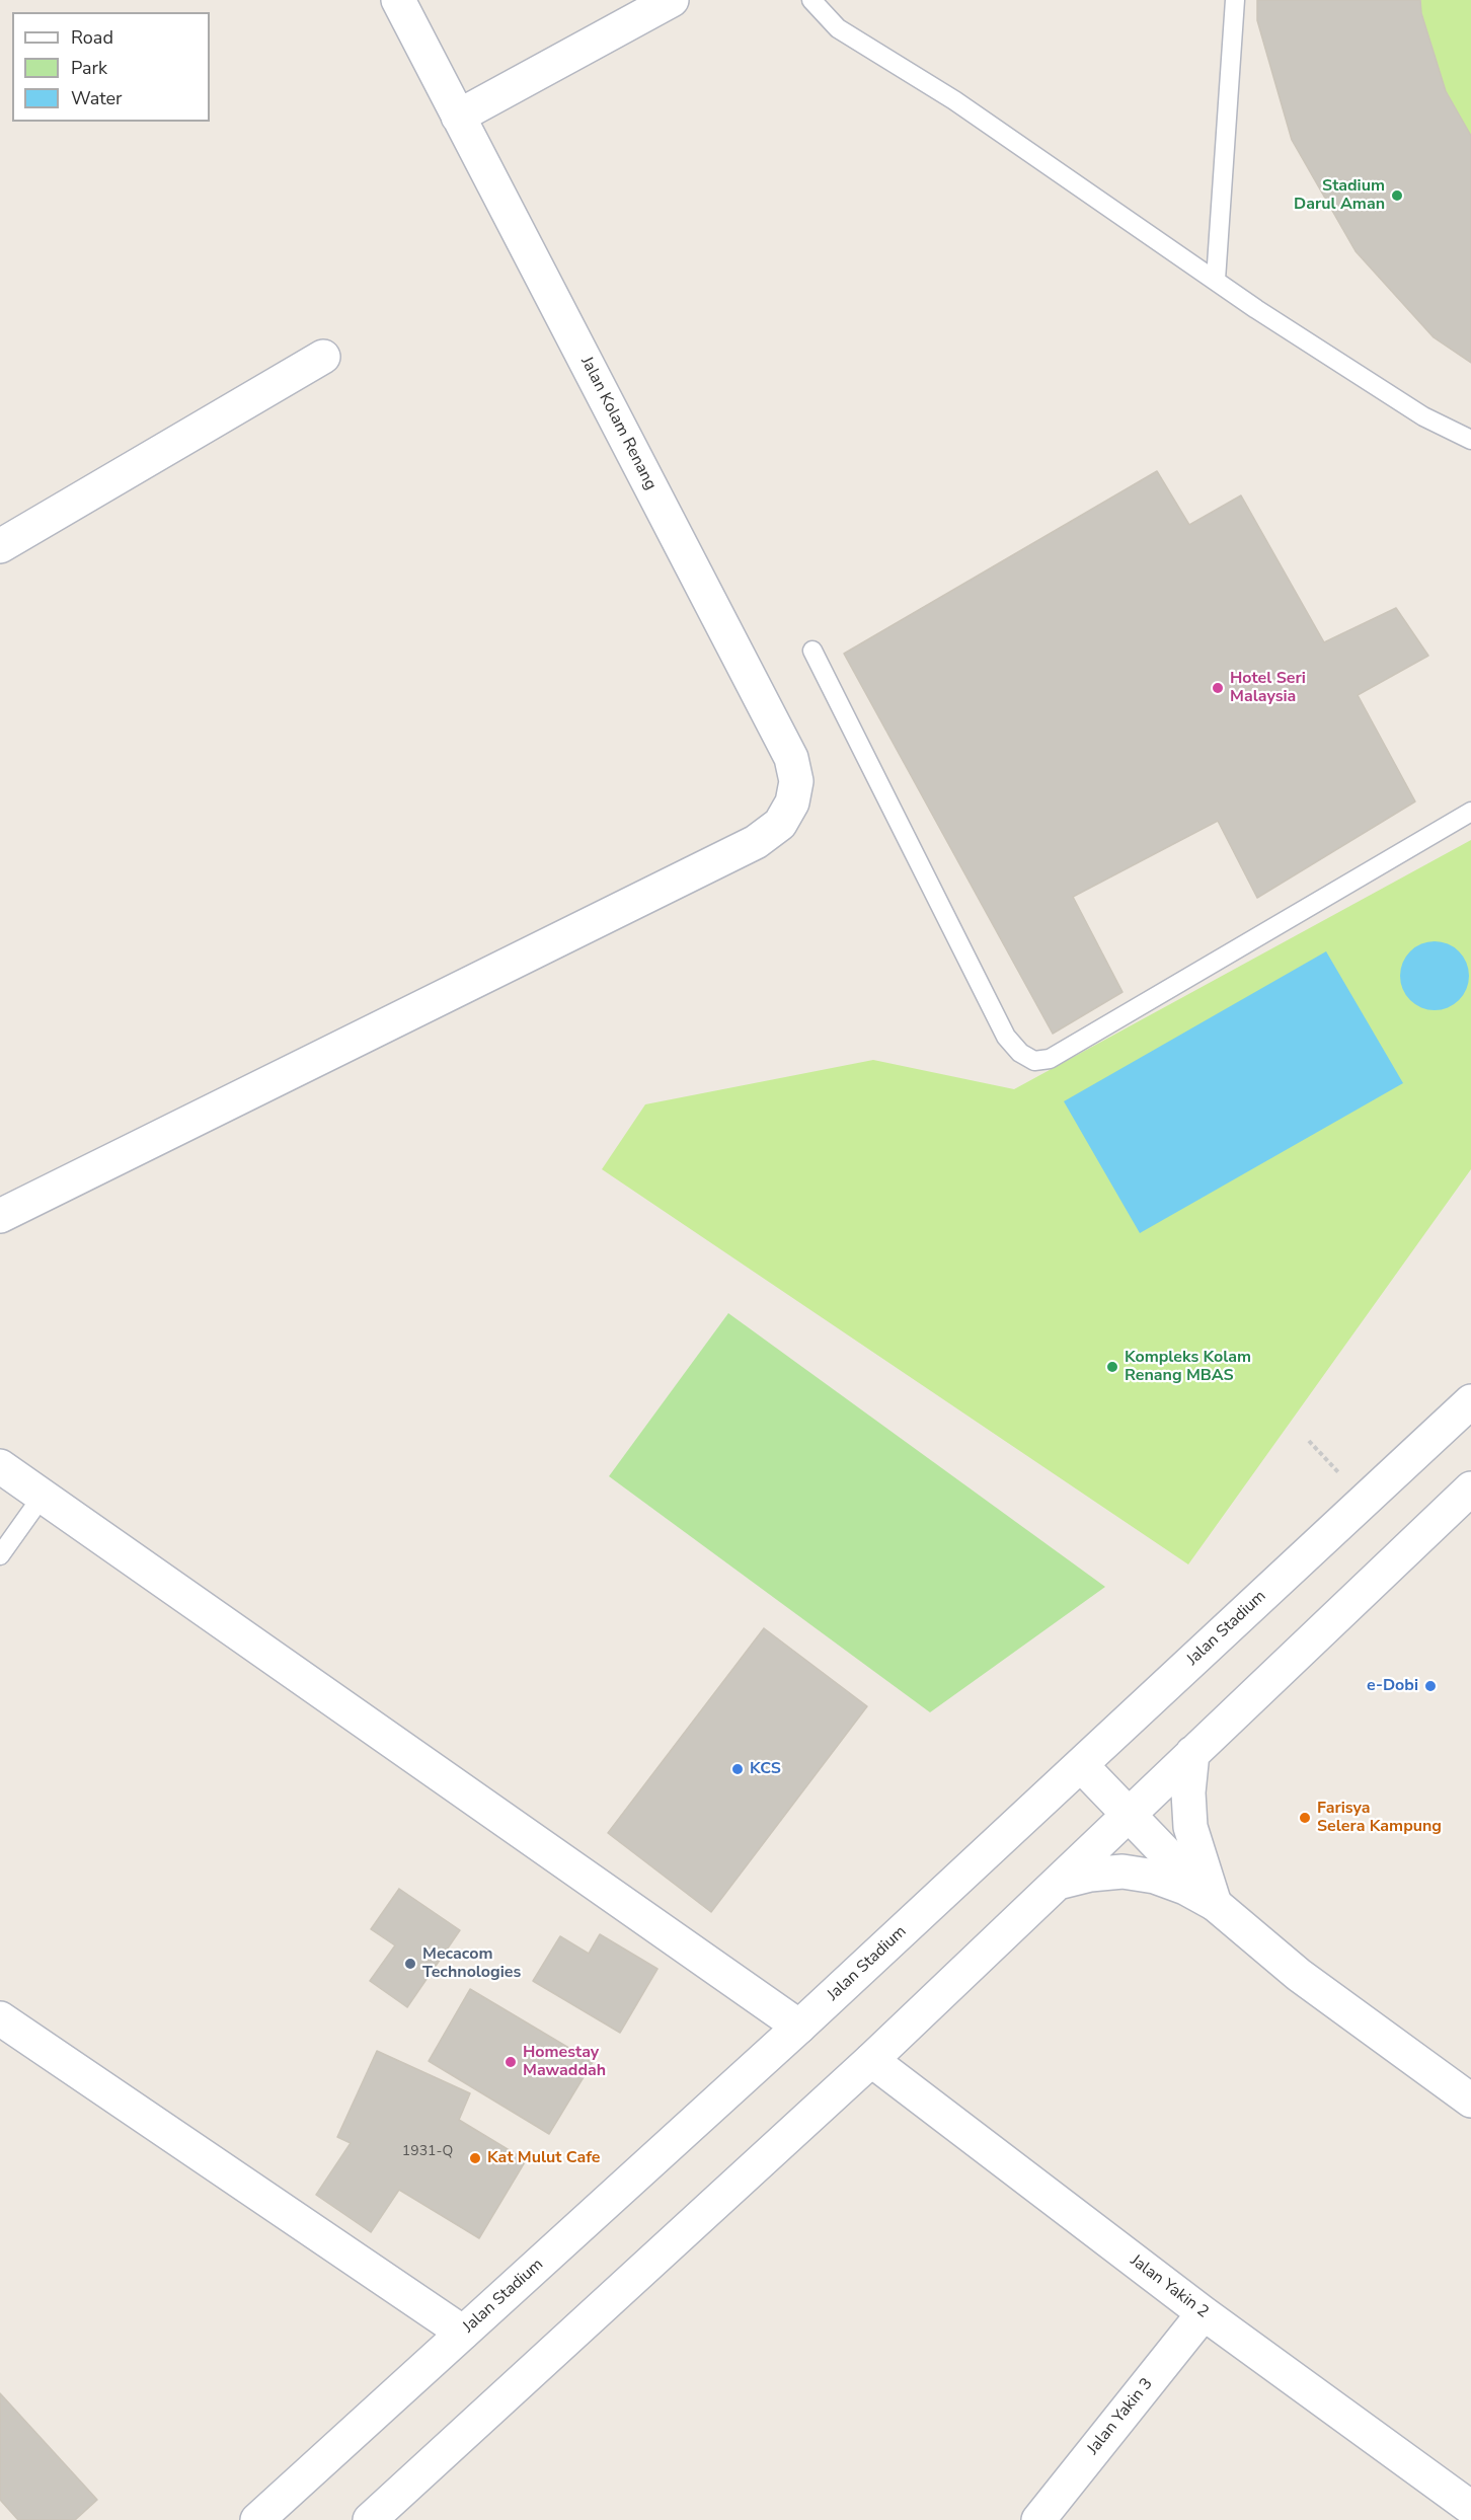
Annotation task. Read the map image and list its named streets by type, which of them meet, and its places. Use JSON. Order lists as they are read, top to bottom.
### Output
{
  "streets": {
    "street": [
      "Jalan Kolam Renang",
      "Jalan Stadium",
      "Jalan Yakin 2",
      "Jalan Yakin 3"
    ]
  },
  "crossings": [
    ["Jalan Yakin 2", "Jalan Yakin 3"]
  ],
  "places": [
    "Stadium Darul Aman",
    "Hotel Seri Malaysia",
    "Kompleks Kolam Renang MBAS",
    "e-Dobi",
    "KCS",
    "Farisya Selera Kampung",
    "Mecacom Technologies",
    "Homestay Mawaddah",
    "Kat Mulut Cafe"
  ],
  "house_numbers": ["1931-Q"],
  "legend": ["Road", "Park", "Water"]
}
